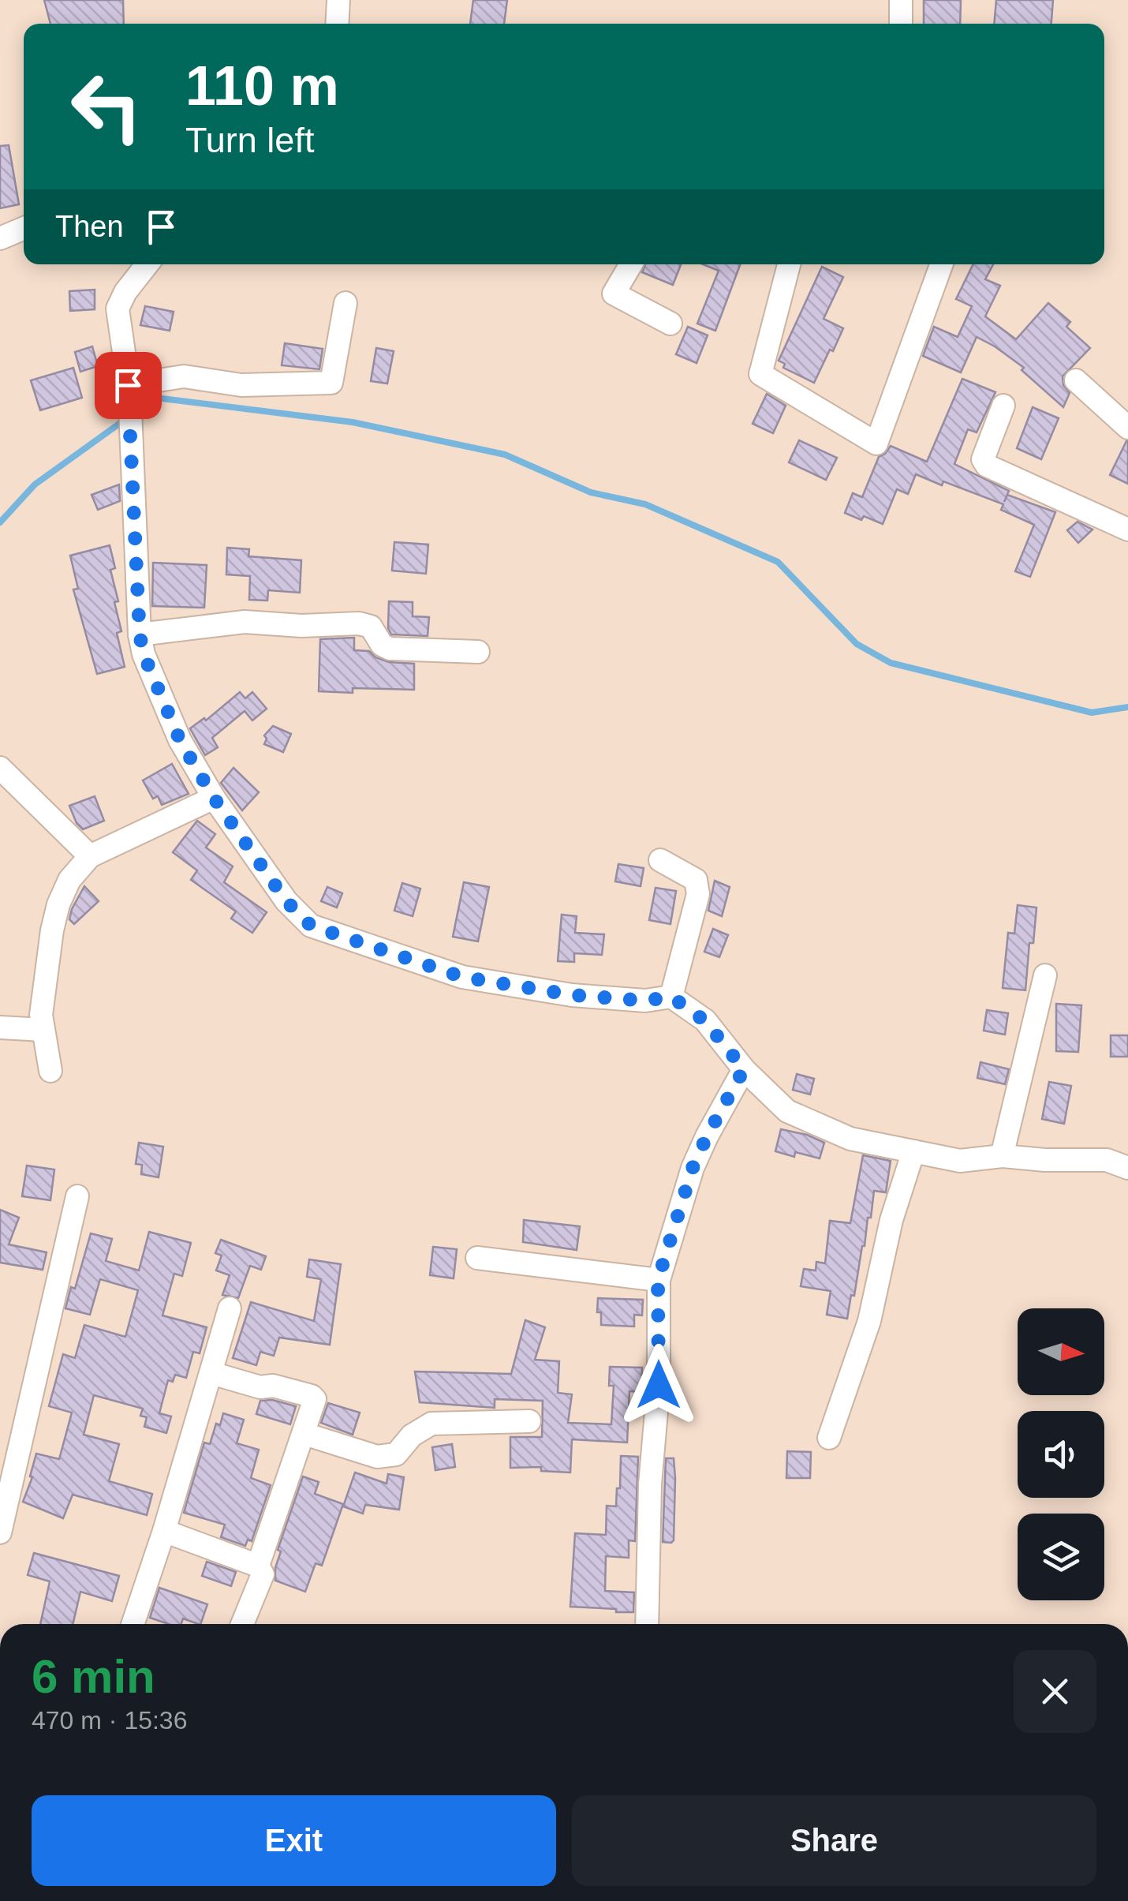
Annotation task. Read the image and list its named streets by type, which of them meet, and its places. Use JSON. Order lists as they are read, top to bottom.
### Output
{
  "north": "right",
  "page": {
    "turn": ["110 m", "Turn left"],
    "then": "Then",
    "heading": ["6 min", "470 m · 15:36"],
    "buttons": ["Exit", "Share"]
  }
}
